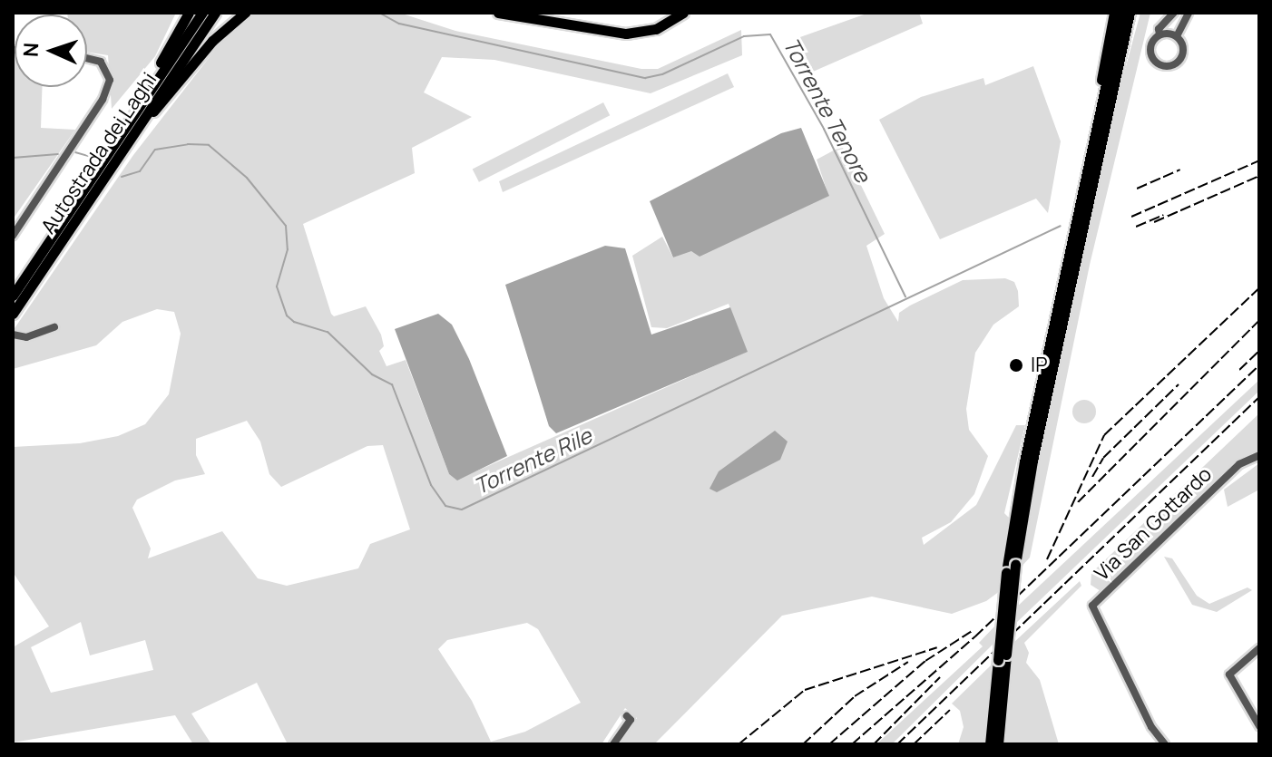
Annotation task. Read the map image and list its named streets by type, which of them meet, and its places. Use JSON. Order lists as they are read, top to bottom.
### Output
{
  "streets": {
    "highway": ["Autostrada dei Laghi"],
    "street": ["Via San Gottardo"]
  },
  "water": ["Torrente Tenore", "Torrente Rile"],
  "places": ["IP"],
  "north": "left"
}
